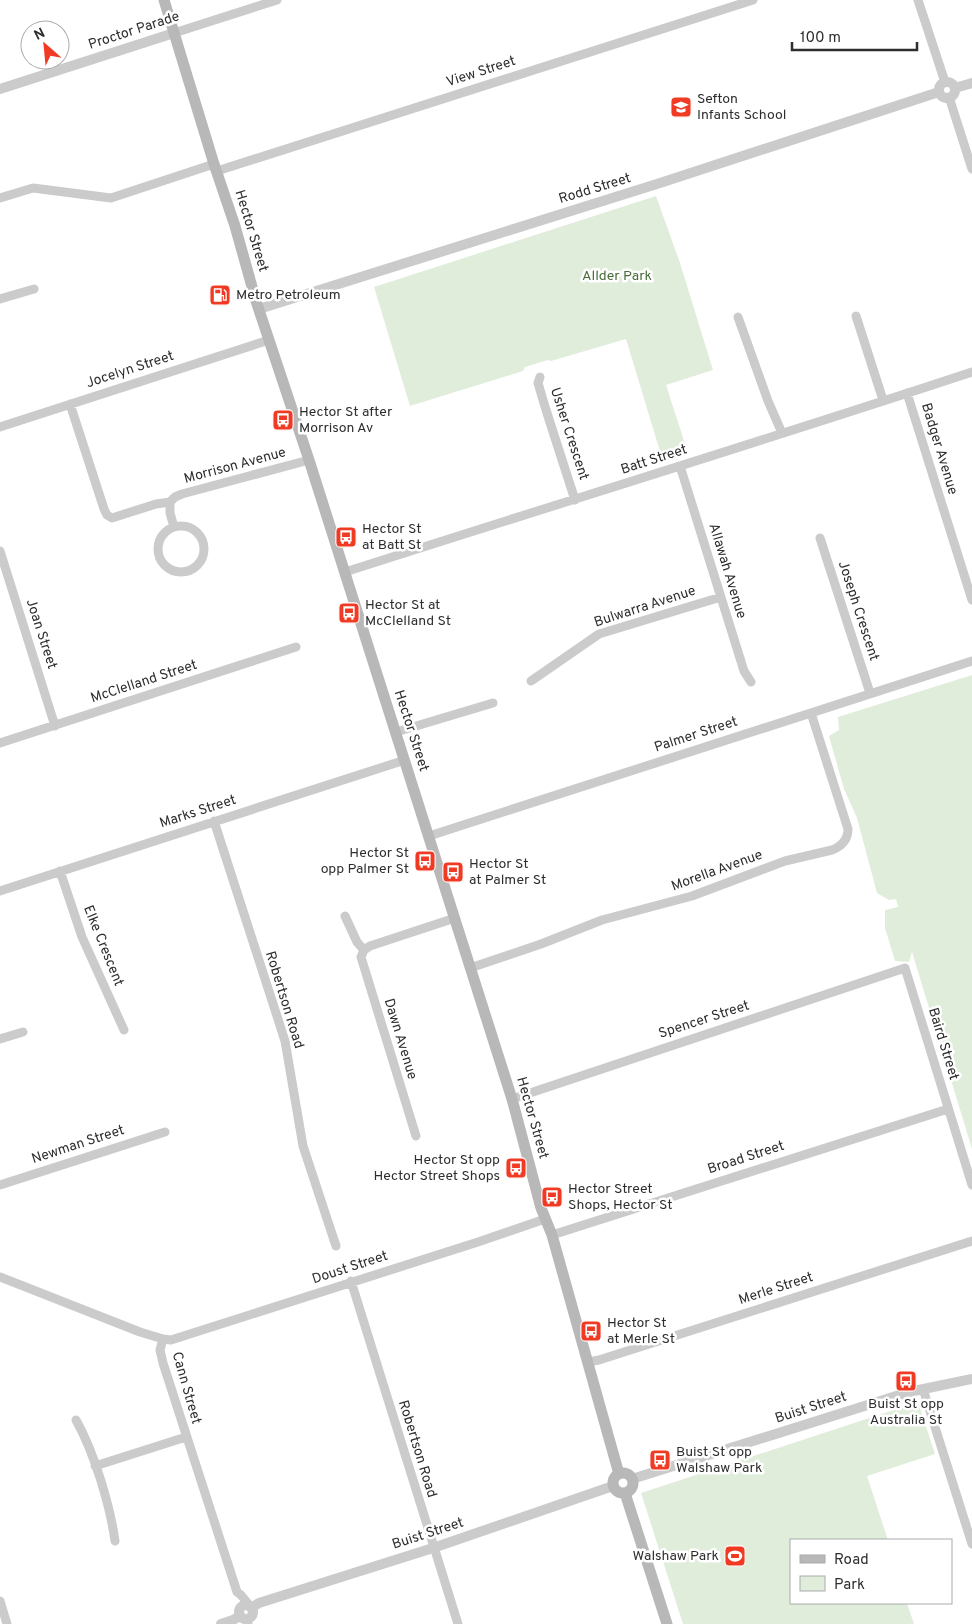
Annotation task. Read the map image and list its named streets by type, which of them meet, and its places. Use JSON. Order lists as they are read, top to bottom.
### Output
{
  "streets": {
    "main road": ["Hector Street"],
    "street": [
      "Proctor Parade",
      "View Street",
      "Rodd Street",
      "Jocelyn Street",
      "Usher Crescent",
      "Badger Avenue",
      "Batt Street",
      "Morrison Avenue",
      "Allawah Avenue",
      "Bulwarra Avenue",
      "Joseph Crescent",
      "Joan Street",
      "McClelland Street",
      "Palmer Street",
      "Marks Street",
      "Morella Avenue",
      "Elke Crescent",
      "Robertson Road",
      "Spencer Street",
      "Dawn Avenue",
      "Baird Street",
      "Newman Street",
      "Broad Street",
      "Doust Street",
      "Merle Street",
      "Cann Street",
      "Buist Street"
    ]
  },
  "crossings": [
    ["Proctor Parade", "Hector Street"],
    ["View Street", "Hector Street"],
    ["Rodd Street", "Hector Street"],
    ["Hector Street", "Jocelyn Street"],
    ["Hector Street", "Batt Street"],
    ["Hector Street", "Morrison Avenue"],
    ["Hector Street", "Palmer Street"],
    ["Hector Street", "Marks Street"],
    ["Hector Street", "Morella Avenue"],
    ["Hector Street", "Spencer Street"],
    ["Hector Street", "Broad Street"],
    ["Hector Street", "Doust Street"],
    ["Hector Street", "Merle Street"],
    ["Hector Street", "Buist Street"],
    ["Jocelyn Street", "Morrison Avenue"],
    ["Usher Crescent", "Batt Street"],
    ["Badger Avenue", "Batt Street"],
    ["Batt Street", "Allawah Avenue"],
    ["Allawah Avenue", "Bulwarra Avenue"],
    ["Joseph Crescent", "Palmer Street"],
    ["Joan Street", "McClelland Street"],
    ["Palmer Street", "Morella Avenue"],
    ["Marks Street", "Elke Crescent"],
    ["Marks Street", "Robertson Road"],
    ["Robertson Road", "Doust Street"],
    ["Robertson Road", "Buist Street"],
    ["Spencer Street", "Baird Street"],
    ["Baird Street", "Broad Street"],
    ["Doust Street", "Cann Street"],
    ["Cann Street", "Buist Street"]
  ],
  "parks": ["Allder Park"],
  "places": {
    "school or university": ["Sefton Infants School"],
    "fuel station": ["Metro Petroleum"],
    "bus stop": [
      "Hector St after Morrison Av",
      "Hector St at Batt St",
      "Hector St at McClelland St",
      "Hector St opp Palmer St",
      "Hector St at Palmer St",
      "Hector St opp Hector Street Shops",
      "Hector Street Shops, Hector St",
      "Hector St at Merle St",
      "Buist St opp Australia St",
      "Buist St opp Walshaw Park"
    ],
    "sports": ["Walshaw Park"]
  },
  "legend": ["Road", "Park"],
  "scale_bar": "100 m",
  "north": "top left"
}
